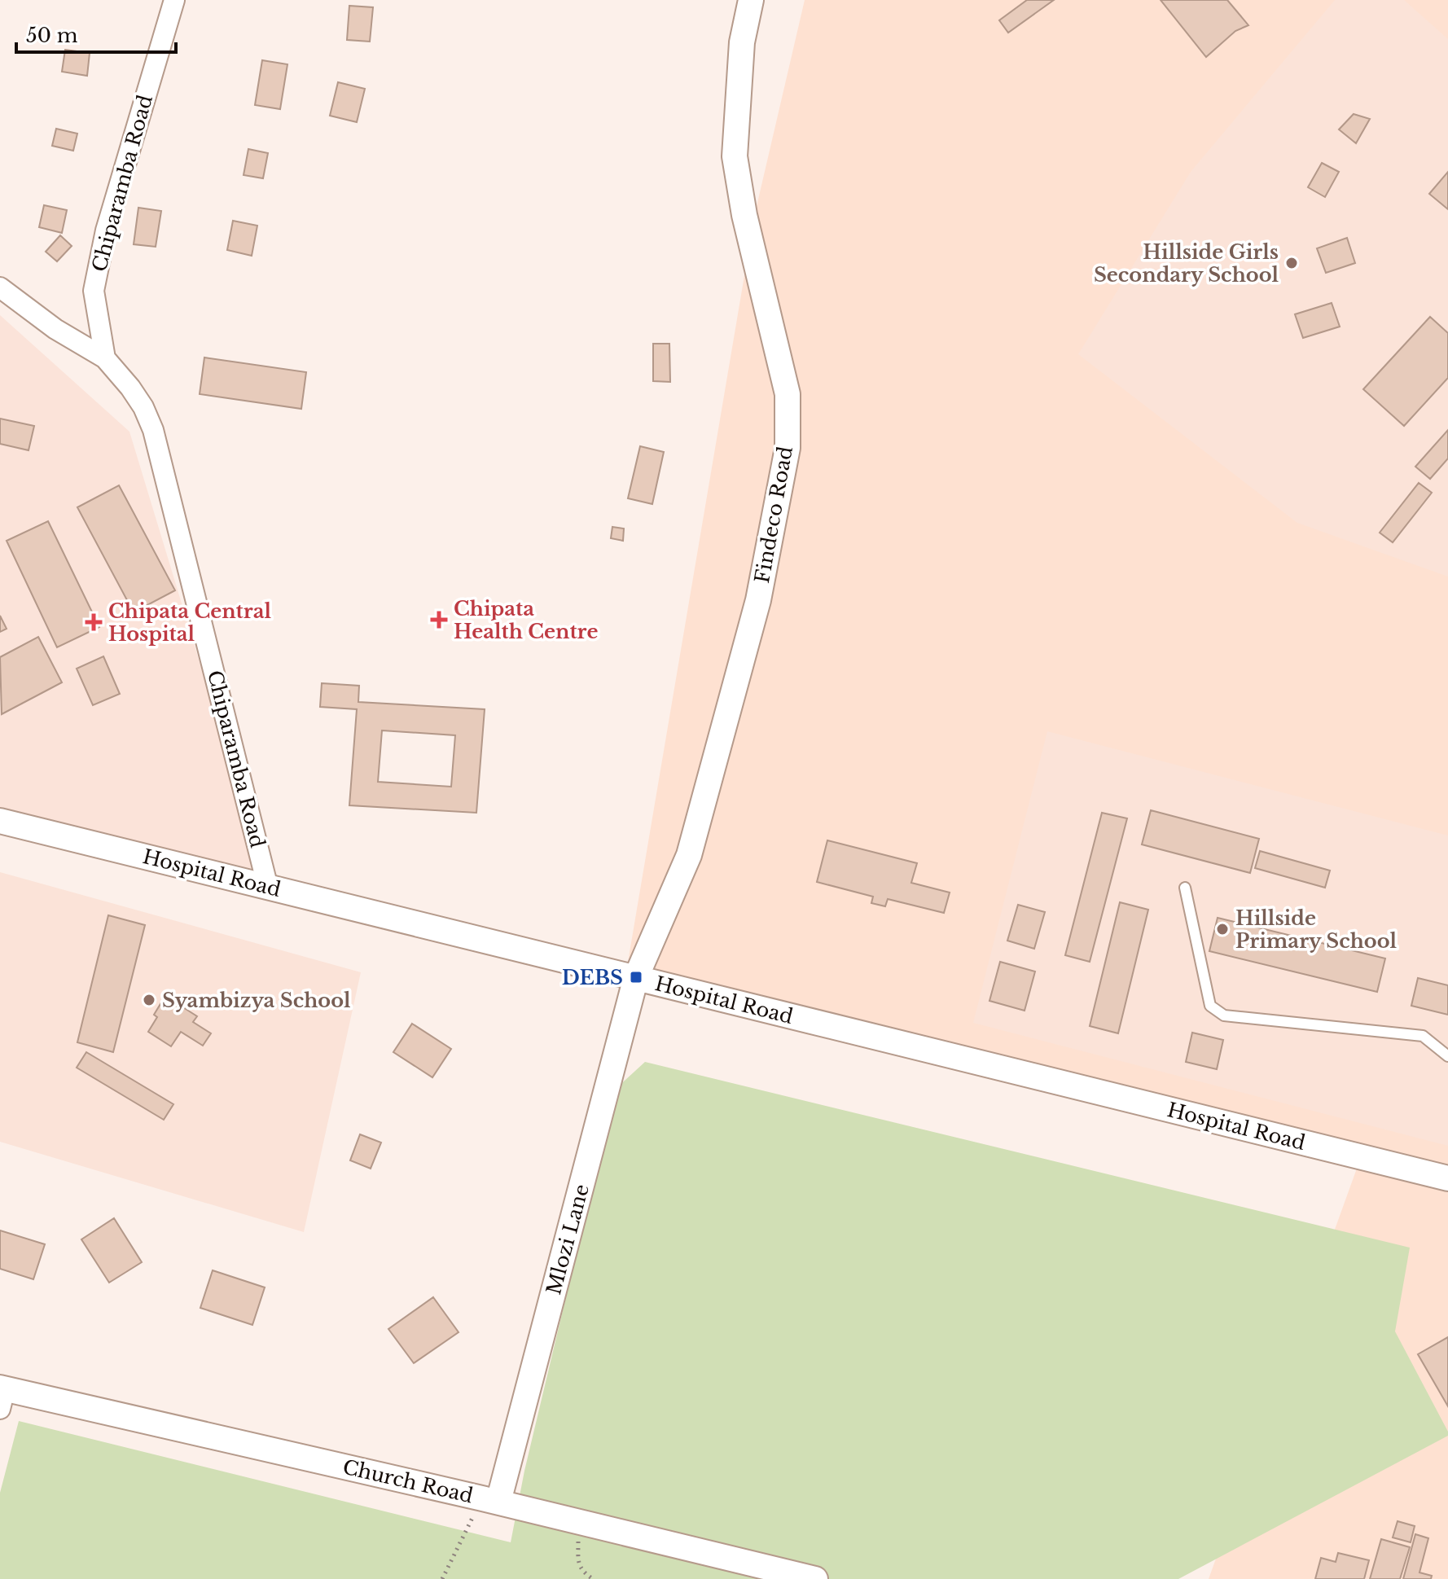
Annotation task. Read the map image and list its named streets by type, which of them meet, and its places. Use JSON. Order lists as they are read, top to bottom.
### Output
{
  "streets": {
    "street": [
      "Chiparamba Road",
      "Findeco Road",
      "Hospital Road",
      "Mlozi Lane",
      "Church Road"
    ]
  },
  "crossings": [
    ["Chiparamba Road", "Hospital Road"],
    ["Findeco Road", "Hospital Road"],
    ["Findeco Road", "Mlozi Lane"],
    ["Hospital Road", "Mlozi Lane"],
    ["Mlozi Lane", "Church Road"]
  ],
  "places": {
    "other": ["Hillside Girls Secondary School", "Hillside Primary School", "Syambizya School"],
    "health": ["Chipata Health Centre", "Chipata Central Hospital"],
    "transit": ["DEBS"]
  },
  "scale_bar": "50 m"
}
